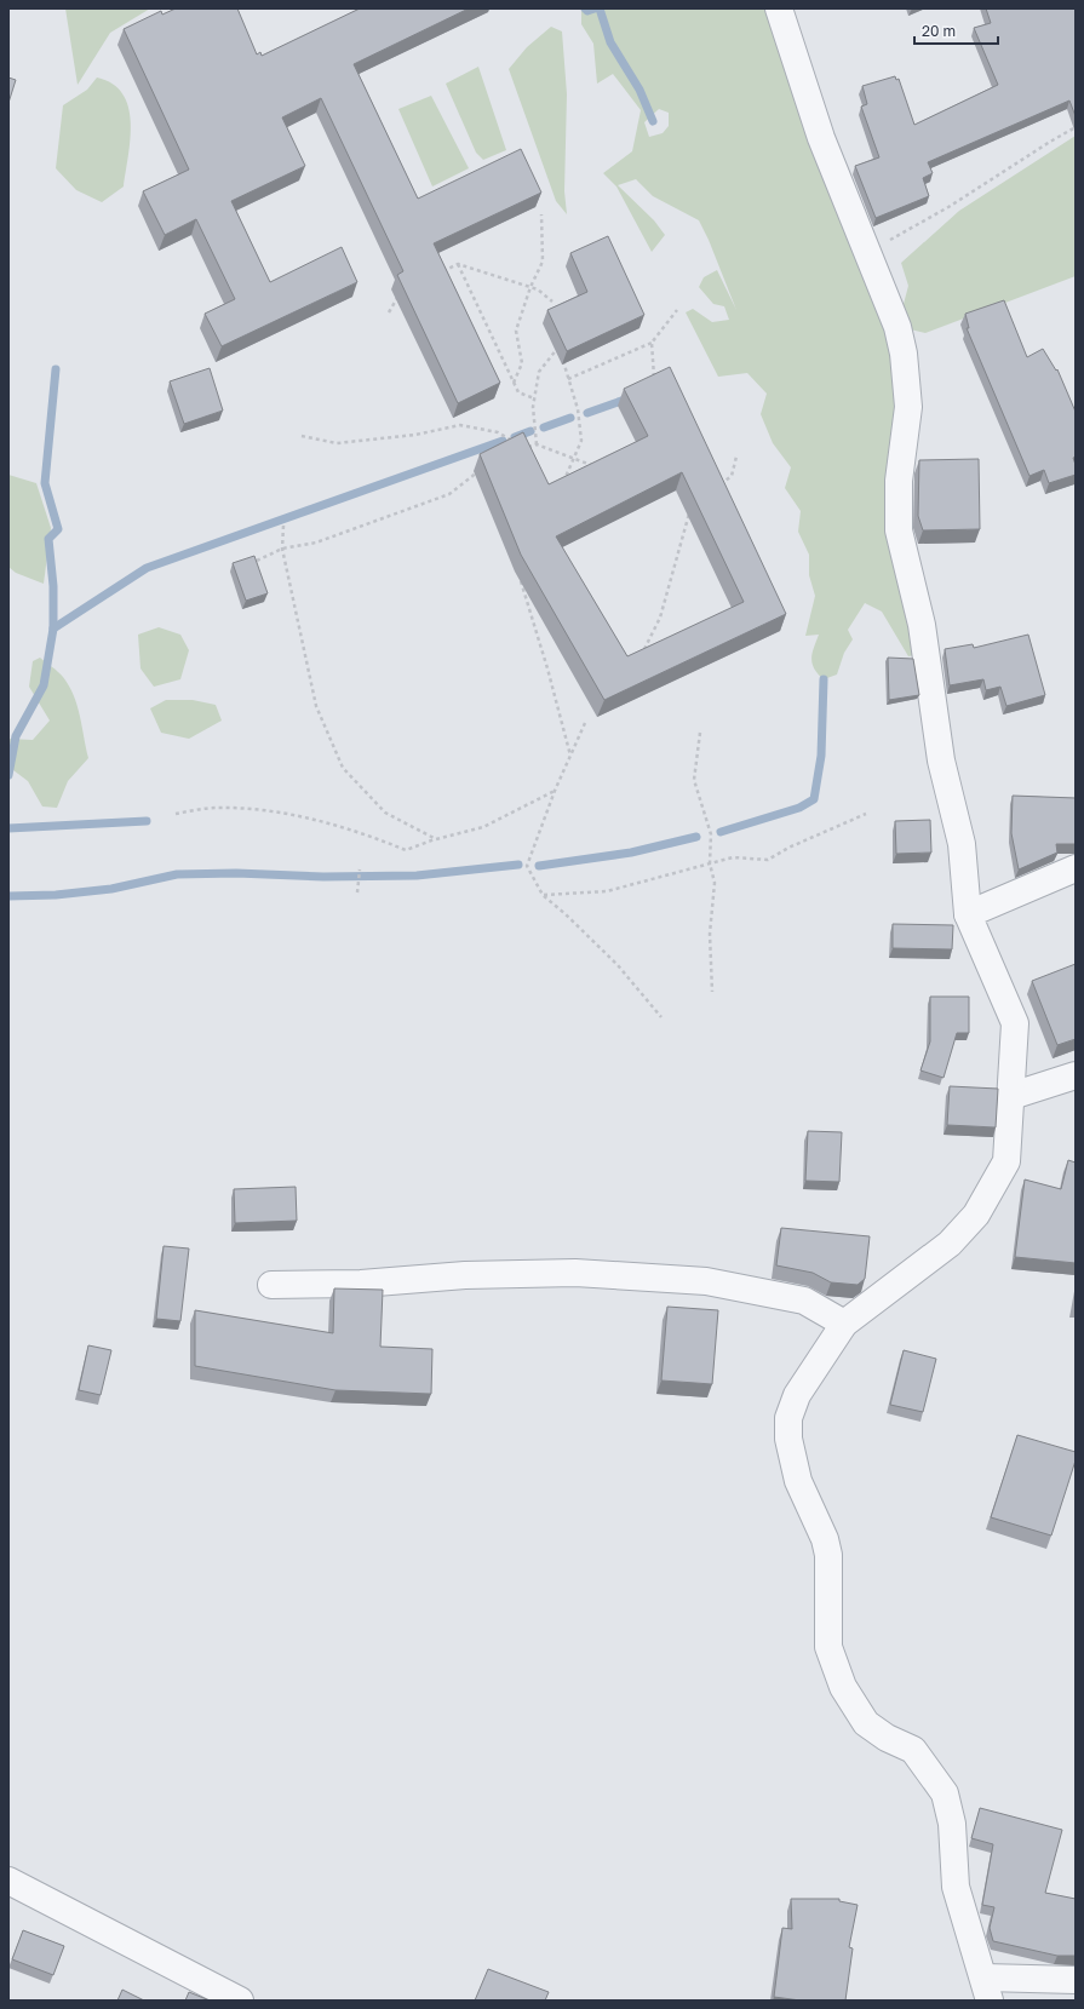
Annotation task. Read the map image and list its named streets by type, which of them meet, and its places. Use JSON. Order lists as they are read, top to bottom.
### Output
{
  "scale_bar": "20 m"
}
